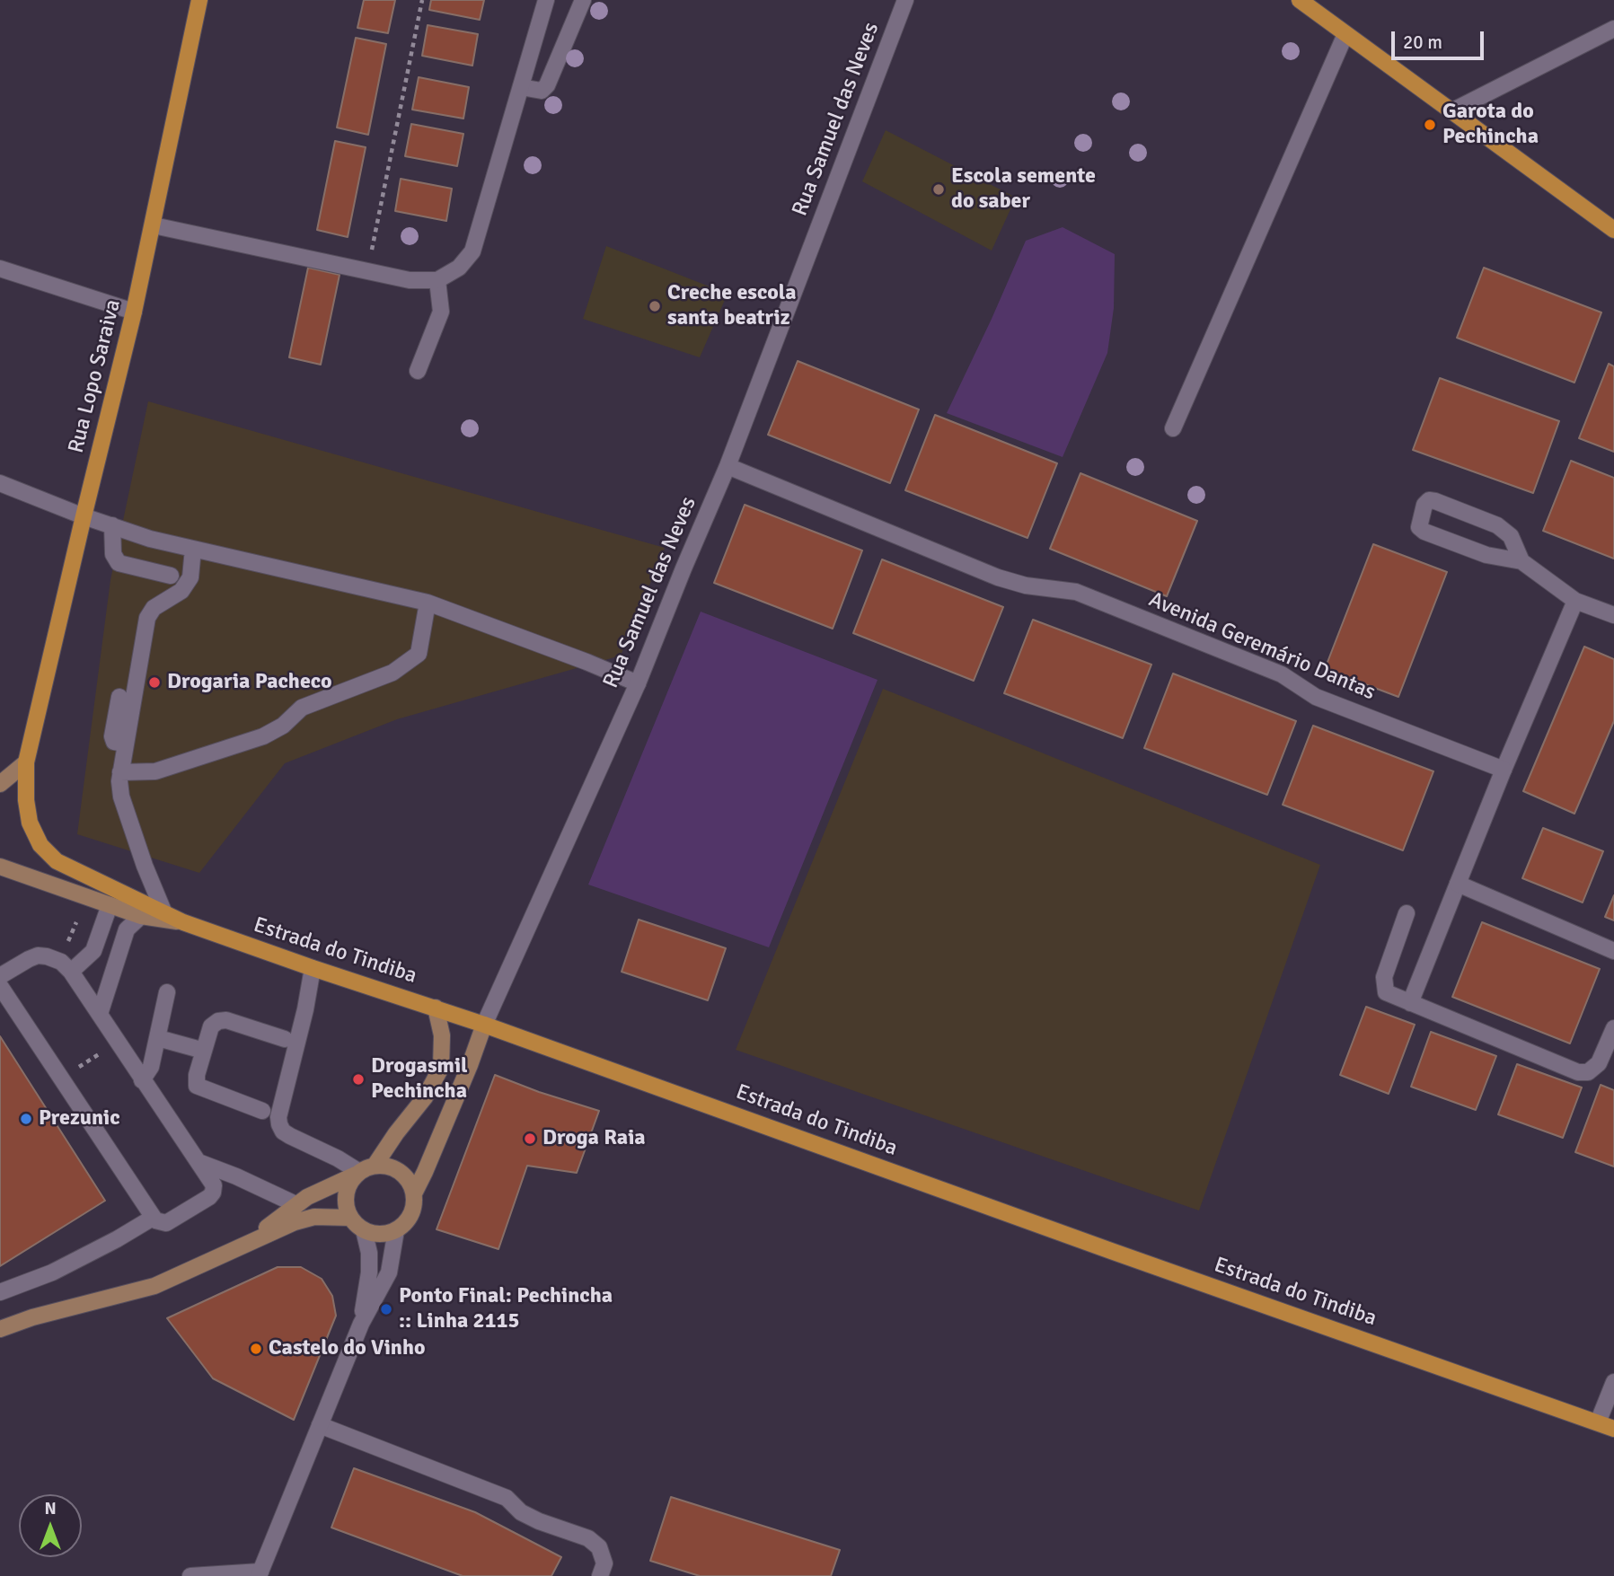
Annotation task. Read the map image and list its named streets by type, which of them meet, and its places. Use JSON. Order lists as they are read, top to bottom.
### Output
{
  "streets": {
    "main road": ["Rua Lopo Saraiva", "Estrada do Tindiba"],
    "street": ["Rua Samuel das Neves", "Avenida Geremário Dantas"]
  },
  "crossings": [
    ["Rua Samuel das Neves", "Avenida Geremário Dantas"],
    ["Rua Samuel das Neves", "Estrada do Tindiba"],
    ["Rua Lopo Saraiva", "Estrada do Tindiba"]
  ],
  "places": [
    "Garota do Pechincha",
    "Escola semente do saber",
    "Creche escola santa beatriz",
    "Drogaria Pacheco",
    "Drogasmil Pechincha",
    "Prezunic",
    "Droga Raia",
    "Ponto Final: Pechincha :: Linha 2115",
    "Castelo do Vinho"
  ],
  "scale_bar": "20 m",
  "north": "top"
}
